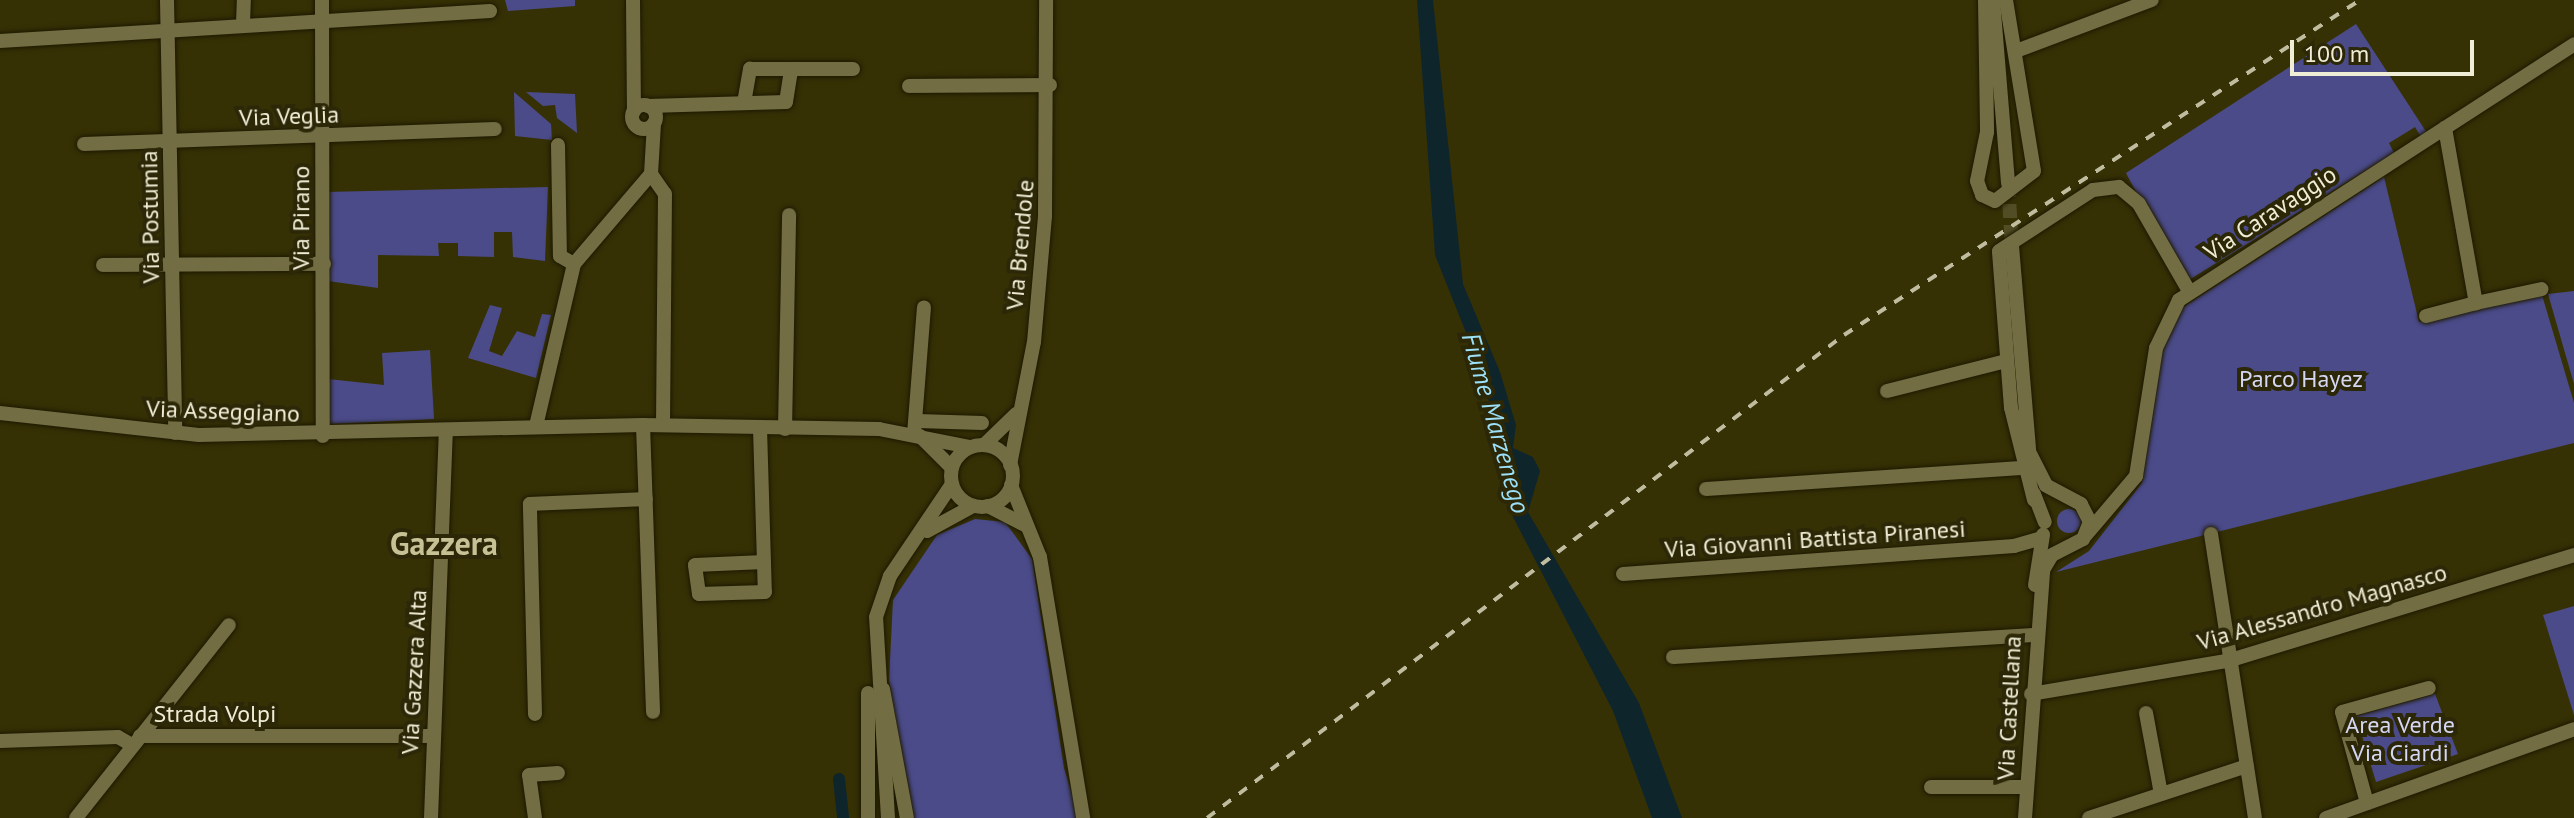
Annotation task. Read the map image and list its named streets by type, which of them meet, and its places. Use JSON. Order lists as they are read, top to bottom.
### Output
{
  "streets": {
    "street": [
      "Via Veglia",
      "Via Caravaggio",
      "Via Postumia",
      "Via Pirano",
      "Via Brendole",
      "Via Asseggiano",
      "Via Giovanni Battista Piranesi",
      "Via Alessandro Magnasco",
      "Via Gazzera Alta",
      "Via Castellana",
      "Strada Volpi"
    ]
  },
  "crossings": [
    ["Via Veglia", "Via Postumia"],
    ["Via Veglia", "Via Pirano"],
    ["Via Caravaggio", "Via Giovanni Battista Piranesi"],
    ["Via Caravaggio", "Via Castellana"],
    ["Via Postumia", "Via Asseggiano"],
    ["Via Pirano", "Via Asseggiano"],
    ["Via Asseggiano", "Via Gazzera Alta"],
    ["Via Giovanni Battista Piranesi", "Via Castellana"],
    ["Via Alessandro Magnasco", "Via Castellana"],
    ["Via Gazzera Alta", "Strada Volpi"]
  ],
  "districts": ["Gazzera"],
  "water": ["Fiume Marzenego"],
  "parks": ["Parco Hayez", "Area Verde Via Ciardi"],
  "scale_bar": "100 m"
}
